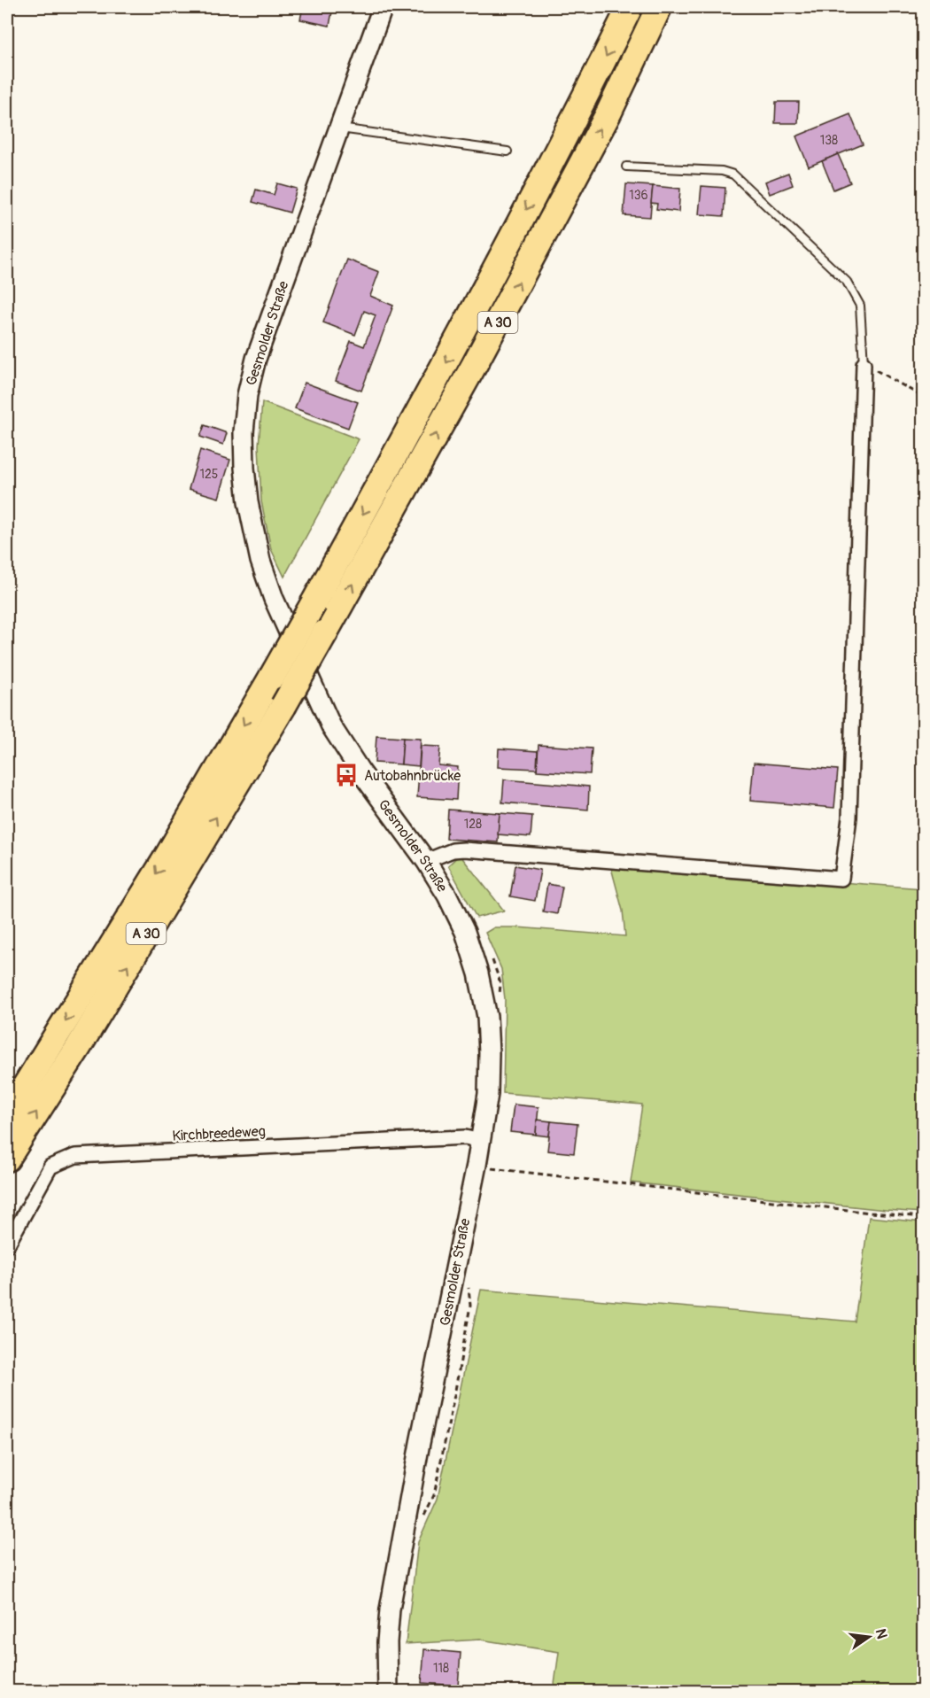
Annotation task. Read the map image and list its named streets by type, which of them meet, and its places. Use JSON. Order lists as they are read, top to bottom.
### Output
{
  "streets": {
    "highway": ["A 30"],
    "street": ["Gesmolder Straße", "Kirchbreedeweg"]
  },
  "crossings": [
    ["Gesmolder Straße", "Kirchbreedeweg"]
  ],
  "places": {
    "bus stop": ["Autobahnbrücke"]
  },
  "house_numbers": [
    "138",
    "136",
    "125",
    "128",
    "118"
  ],
  "north": "right"
}
